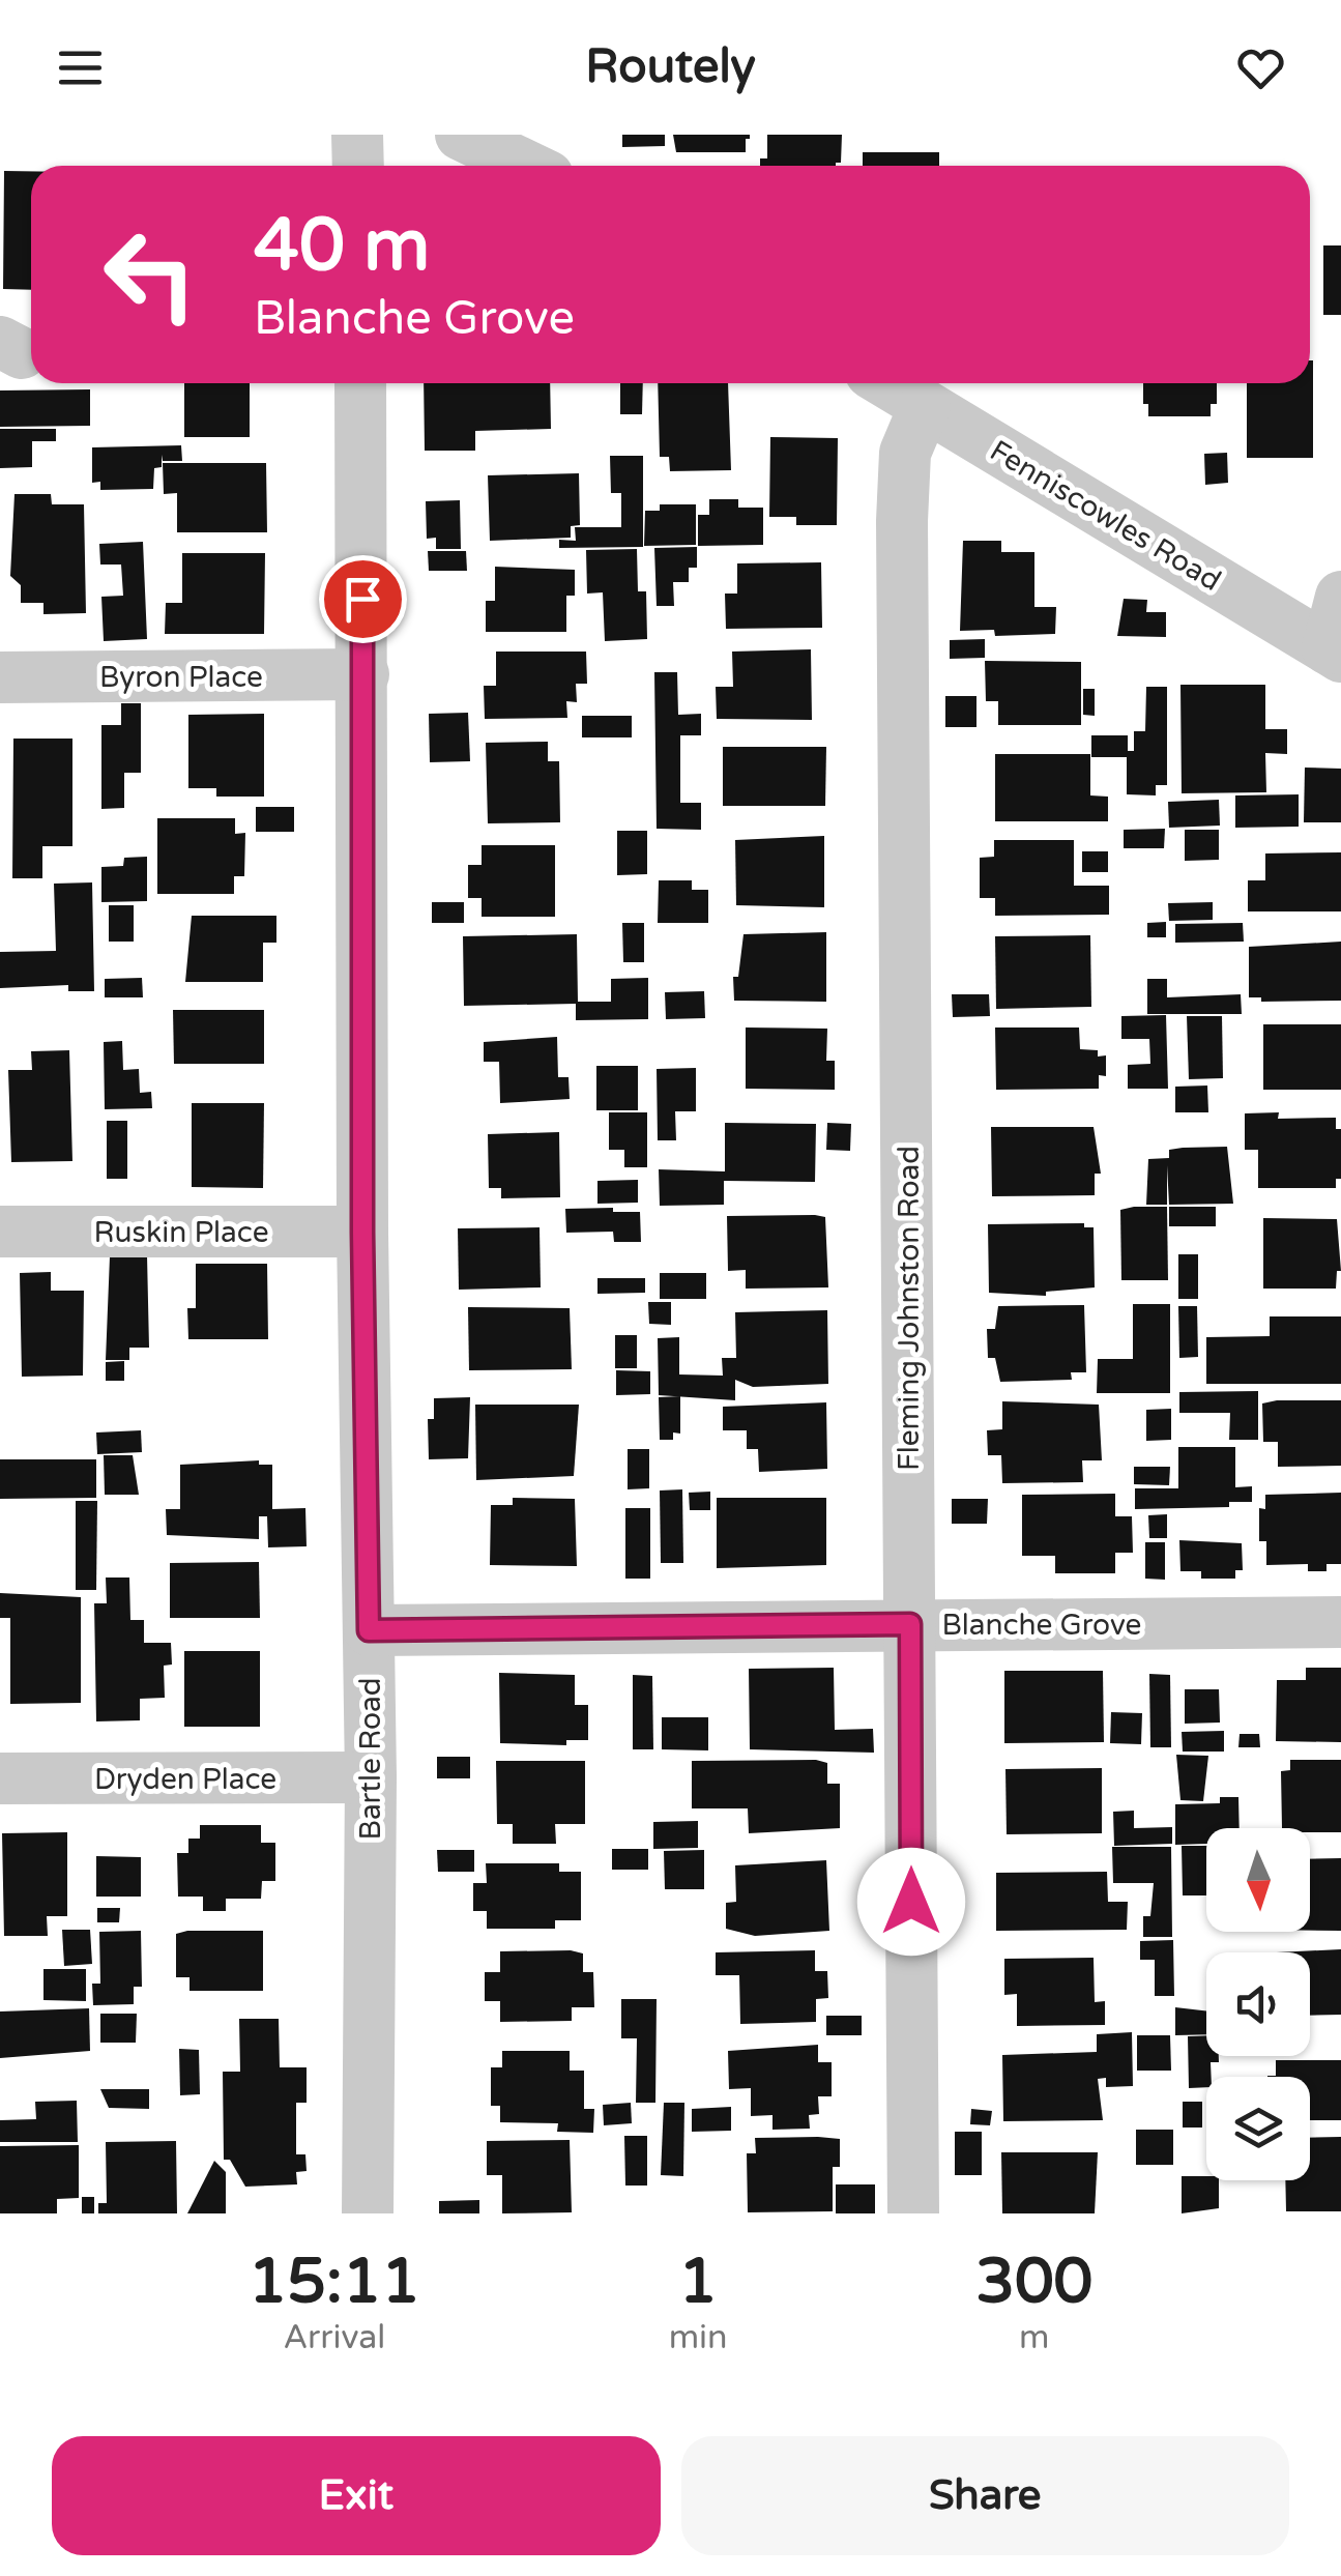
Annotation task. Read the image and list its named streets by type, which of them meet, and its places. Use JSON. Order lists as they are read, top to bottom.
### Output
{
  "streets": {
    "street": [
      "Fenniscowles Road",
      "Byron Place",
      "Ruskin Place",
      "Fleming Johnston Road",
      "Blanche Grove",
      "Bartle Road",
      "Dryden Place"
    ]
  },
  "crossings": [
    ["Fenniscowles Road", "Fleming Johnston Road"],
    ["Byron Place", "Bartle Road"],
    ["Ruskin Place", "Bartle Road"],
    ["Fleming Johnston Road", "Blanche Grove"],
    ["Blanche Grove", "Bartle Road"],
    ["Bartle Road", "Dryden Place"]
  ],
  "north": "bottom",
  "page": {
    "header": "Routely",
    "turn": ["40 m", "Blanche Grove"],
    "eta": [
      "15:11",
      "Arrival",
      "1",
      "min",
      "300",
      "m"
    ],
    "buttons": ["Exit", "Share"]
  }
}
